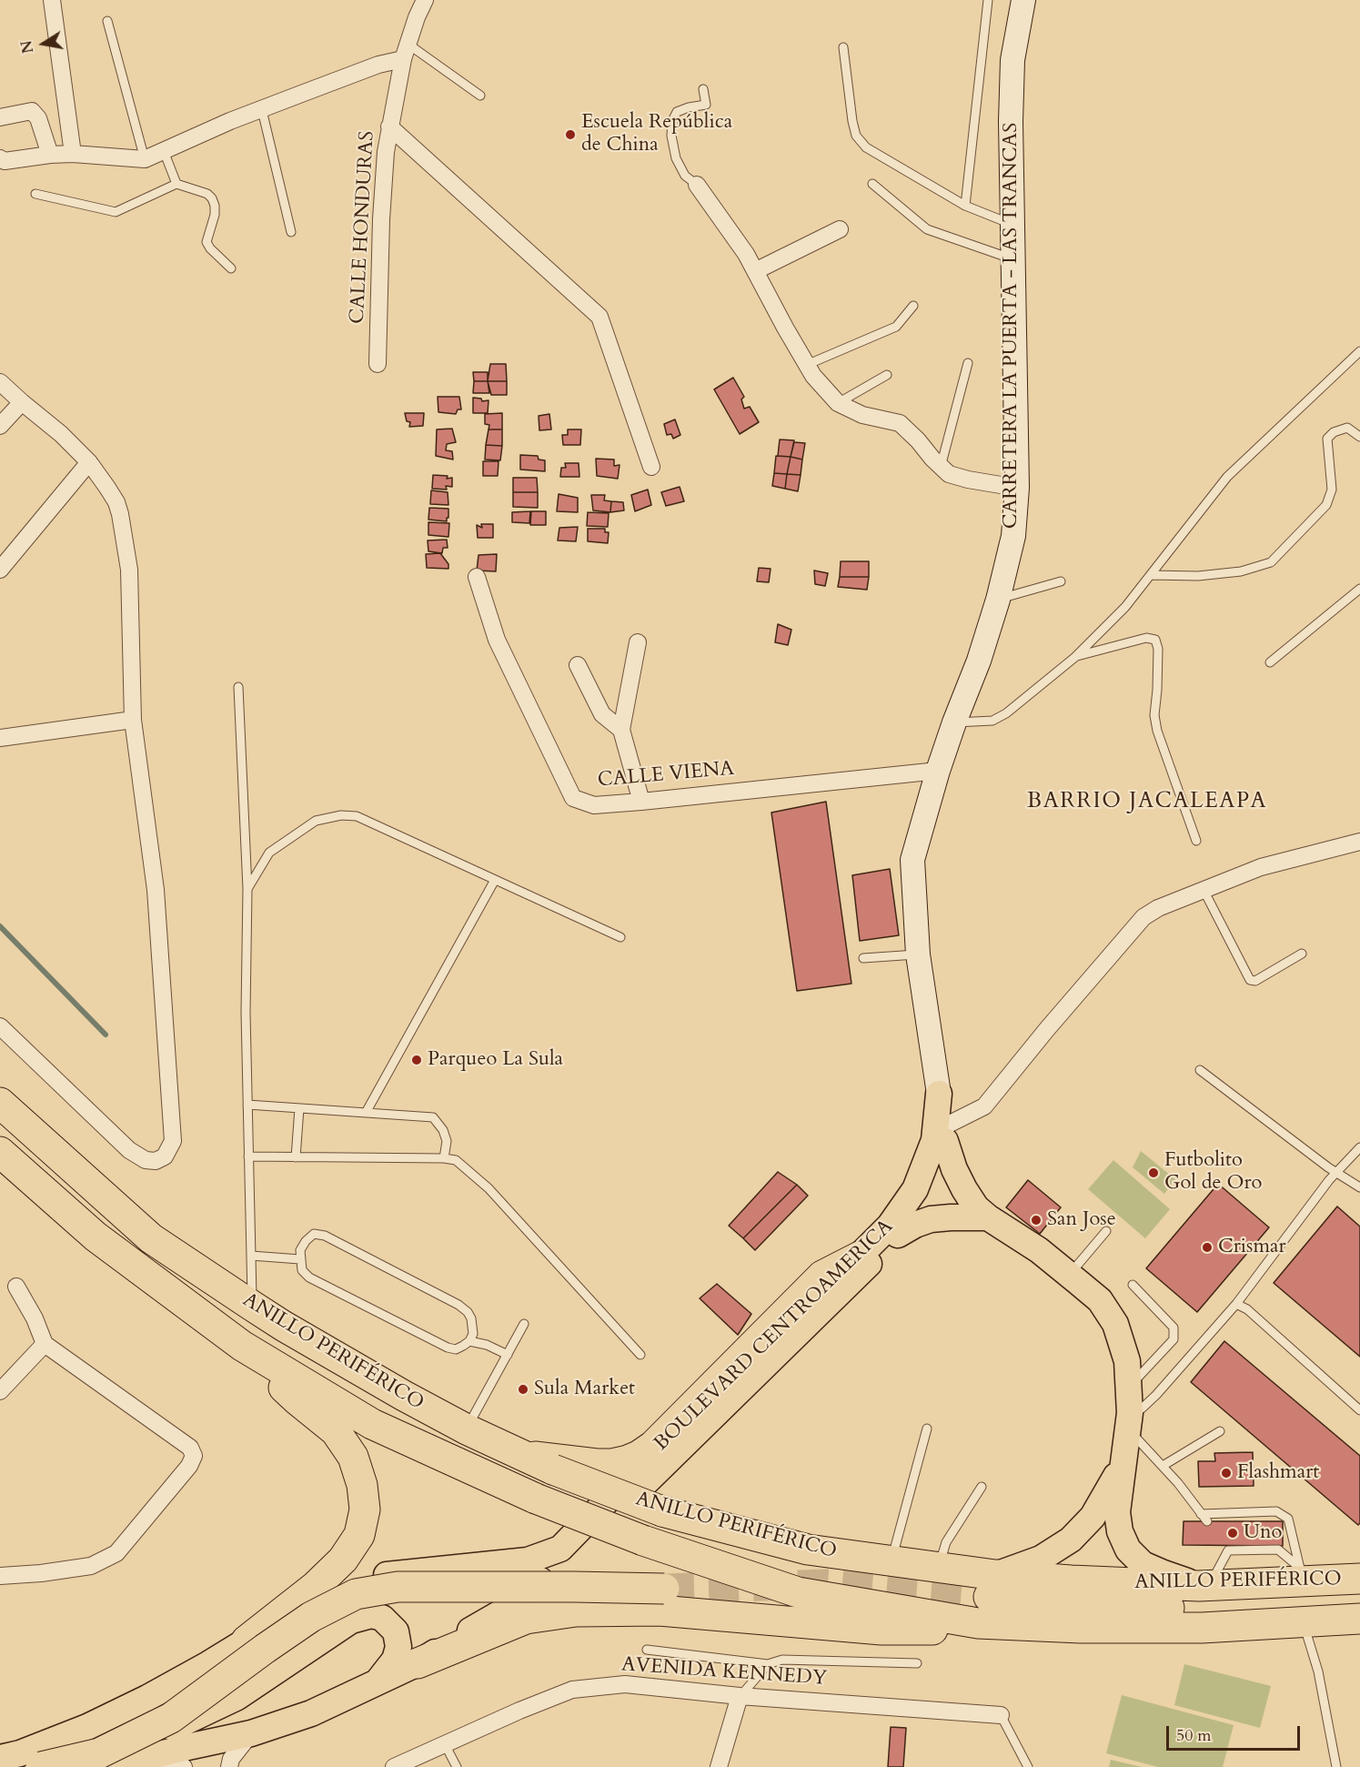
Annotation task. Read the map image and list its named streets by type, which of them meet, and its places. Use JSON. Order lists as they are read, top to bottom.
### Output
{
  "streets": {
    "highway": ["ANILLO PERIFÉRICO"],
    "main road": ["BOULEVARD CENTROAMERICA"],
    "street": [
      "CALLE HONDURAS",
      "CARRETERA LA PUERTA - LAS TRANCAS",
      "CALLE VIENA",
      "AVENIDA KENNEDY"
    ]
  },
  "crossings": [
    ["CARRETERA LA PUERTA - LAS TRANCAS", "CALLE VIENA"],
    ["CARRETERA LA PUERTA - LAS TRANCAS", "BOULEVARD CENTROAMERICA"]
  ],
  "districts": ["BARRIO JACALEAPA"],
  "places": [
    "Escuela República de China",
    "Parqueo La Sula",
    "Futbolito Gol de Oro",
    "San Jose",
    "Crismar",
    "Sula Market",
    "Flashmart",
    "Uno"
  ],
  "scale_bar": "50 m",
  "north": "left"
}
